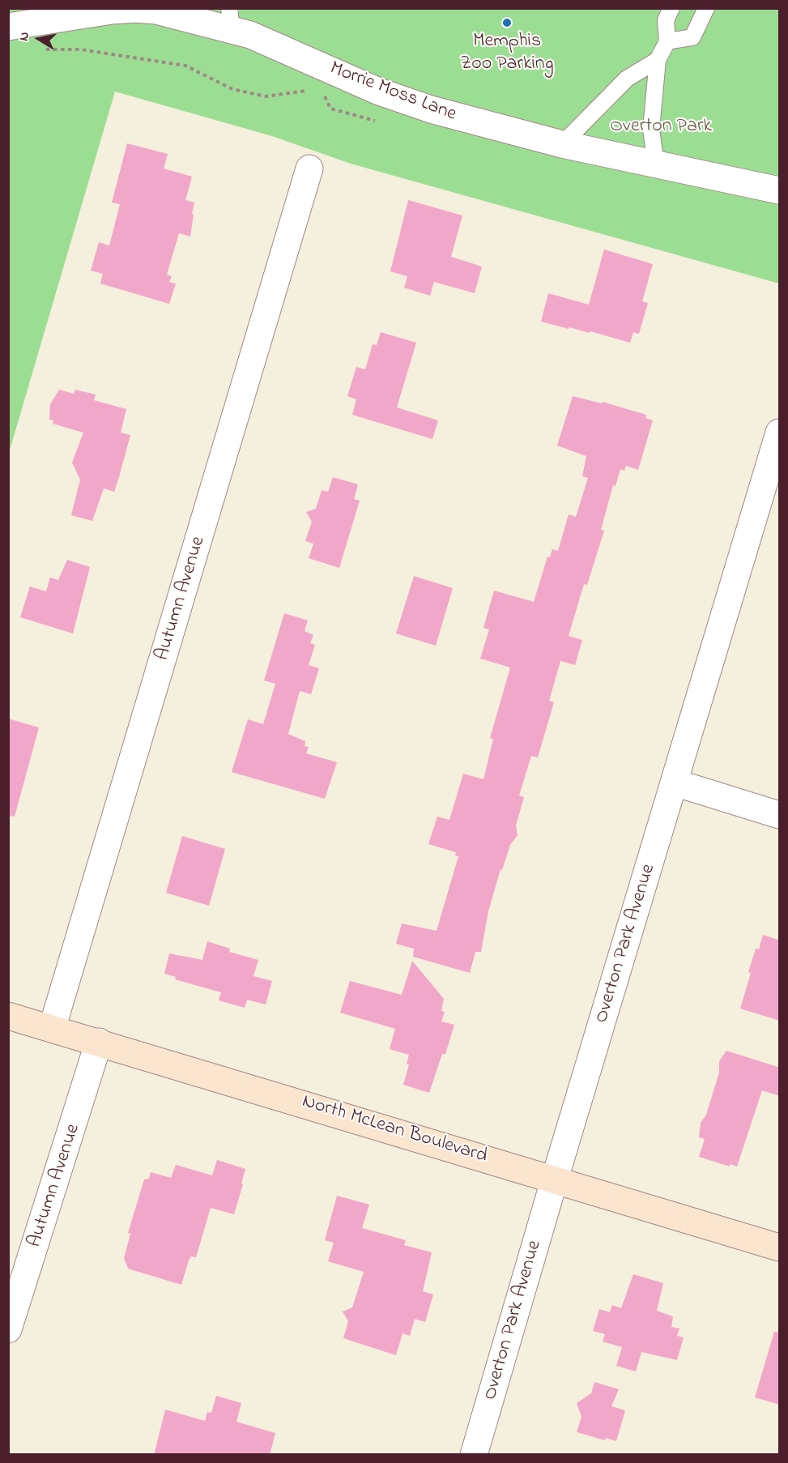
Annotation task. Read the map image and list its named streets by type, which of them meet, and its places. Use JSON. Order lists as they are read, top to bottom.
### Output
{
  "streets": {
    "main road": ["North McLean Boulevard"],
    "street": ["Morrie Moss Lane", "Autumn Avenue", "Overton Park Avenue"]
  },
  "crossings": [
    ["Autumn Avenue", "North McLean Boulevard"],
    ["Overton Park Avenue", "North McLean Boulevard"]
  ],
  "parks": ["Overton Park"],
  "places": ["Memphis Zoo Parking"],
  "north": "left"
}
